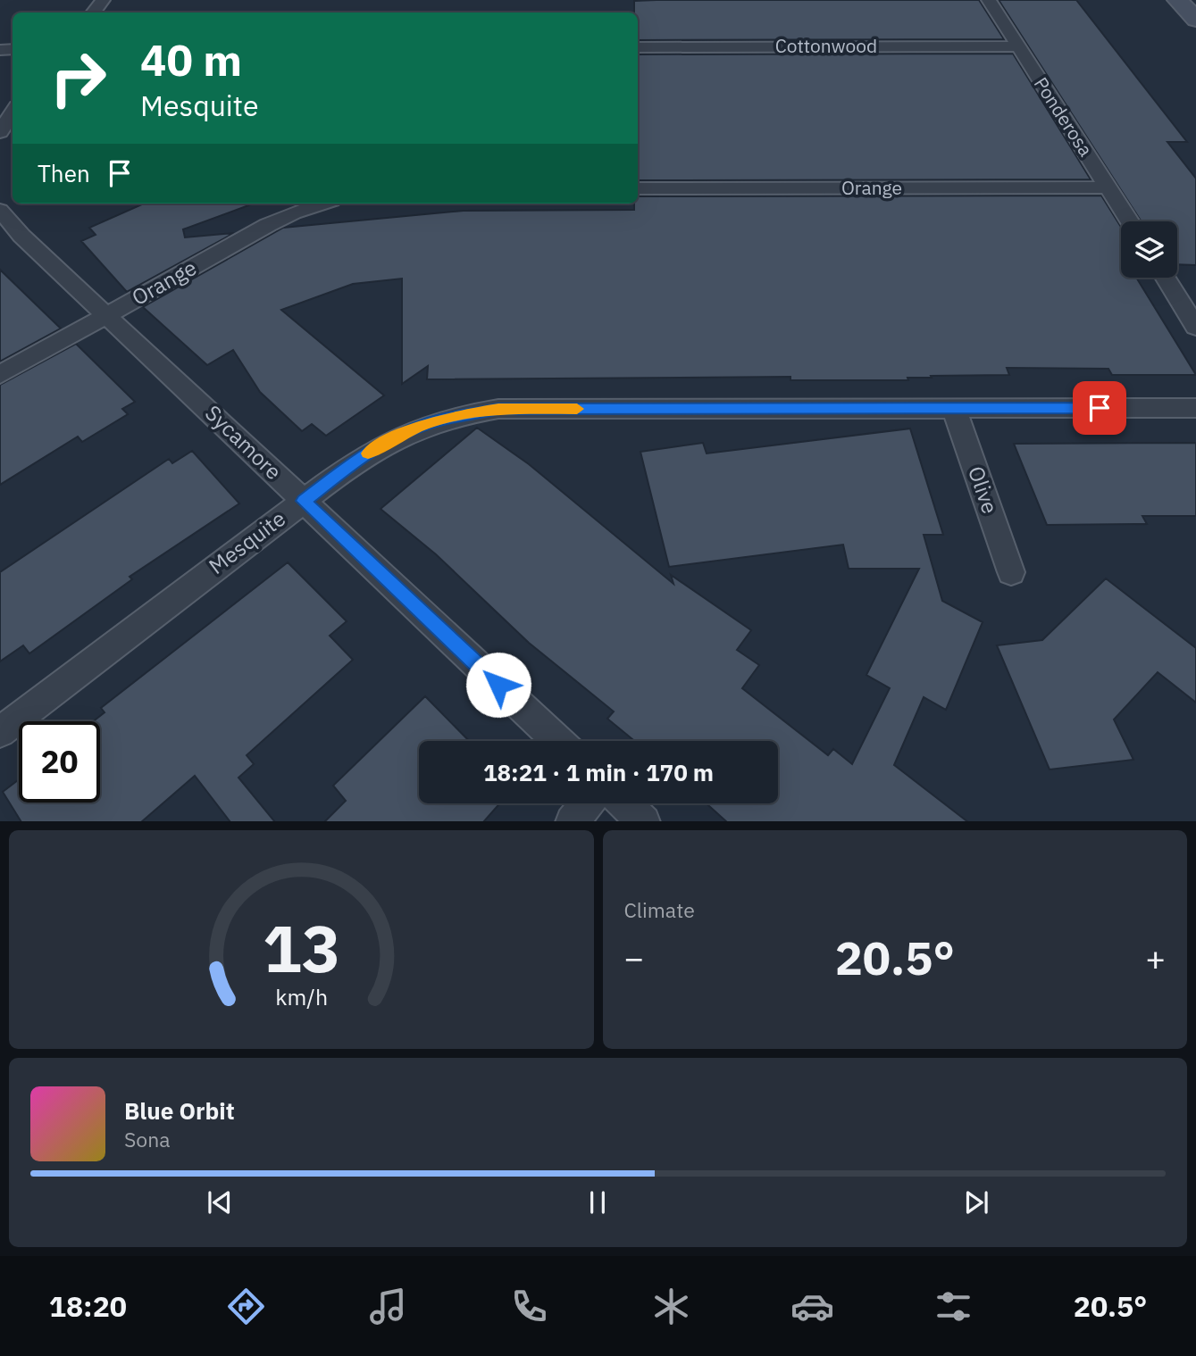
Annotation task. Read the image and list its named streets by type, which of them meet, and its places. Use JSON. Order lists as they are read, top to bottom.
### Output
{
  "streets": {
    "lane": [
      "Cottonwood",
      "Ponderosa",
      "Orange",
      "Sycamore",
      "Olive",
      "Mesquite"
    ]
  },
  "crossings": [
    ["Cottonwood", "Ponderosa"],
    ["Ponderosa", "Orange"],
    ["Orange", "Sycamore"],
    ["Sycamore", "Mesquite"],
    ["Olive", "Mesquite"]
  ],
  "page": {
    "turn": ["40 m", "Mesquite"],
    "then": "Then",
    "limit": "20",
    "trip": "18:21 · 1 min · 170 m",
    "tile": "Climate",
    "heat": ["−", "20.5°", "+"],
    "song": ["Blue Orbit", "Sona"],
    "tabs": ["18:20", "20.5°"],
    "gauge": ["13", "km/h"]
  }
}
